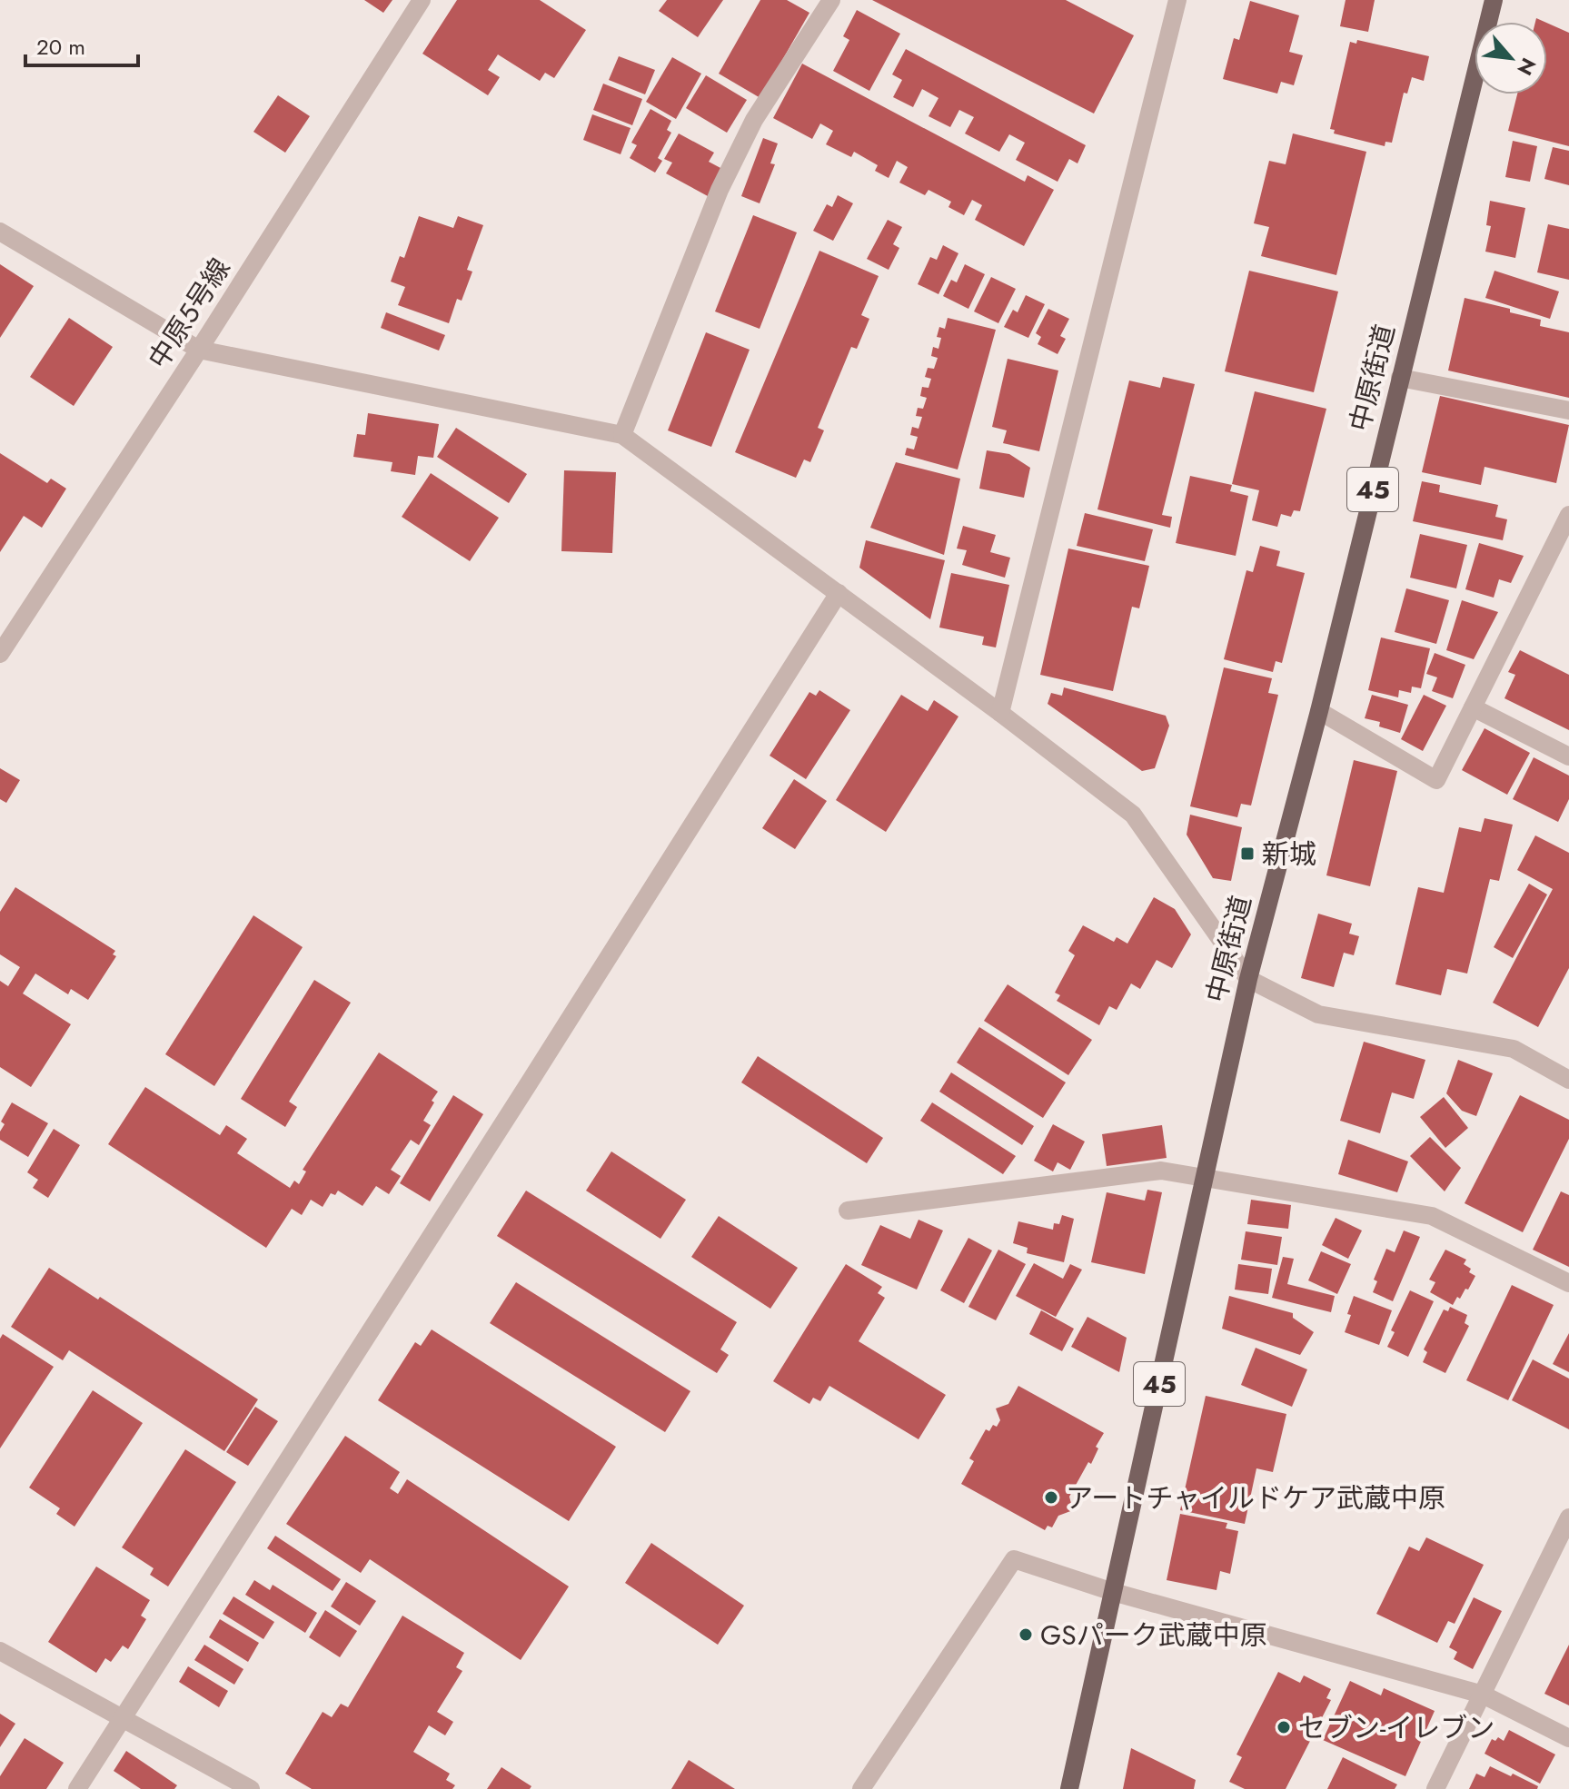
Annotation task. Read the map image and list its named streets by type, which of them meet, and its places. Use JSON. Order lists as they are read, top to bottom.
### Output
{
  "streets": {
    "main road": ["中原街道", "45"],
    "street": ["中原5号線"]
  },
  "places": {
    "transit": ["新城"],
    "other": ["アートチャイルドケア武蔵中原", "GSパーク武蔵中原", "セブン-イレブン"]
  },
  "scale_bar": "20 m",
  "north": "bottom right"
}
